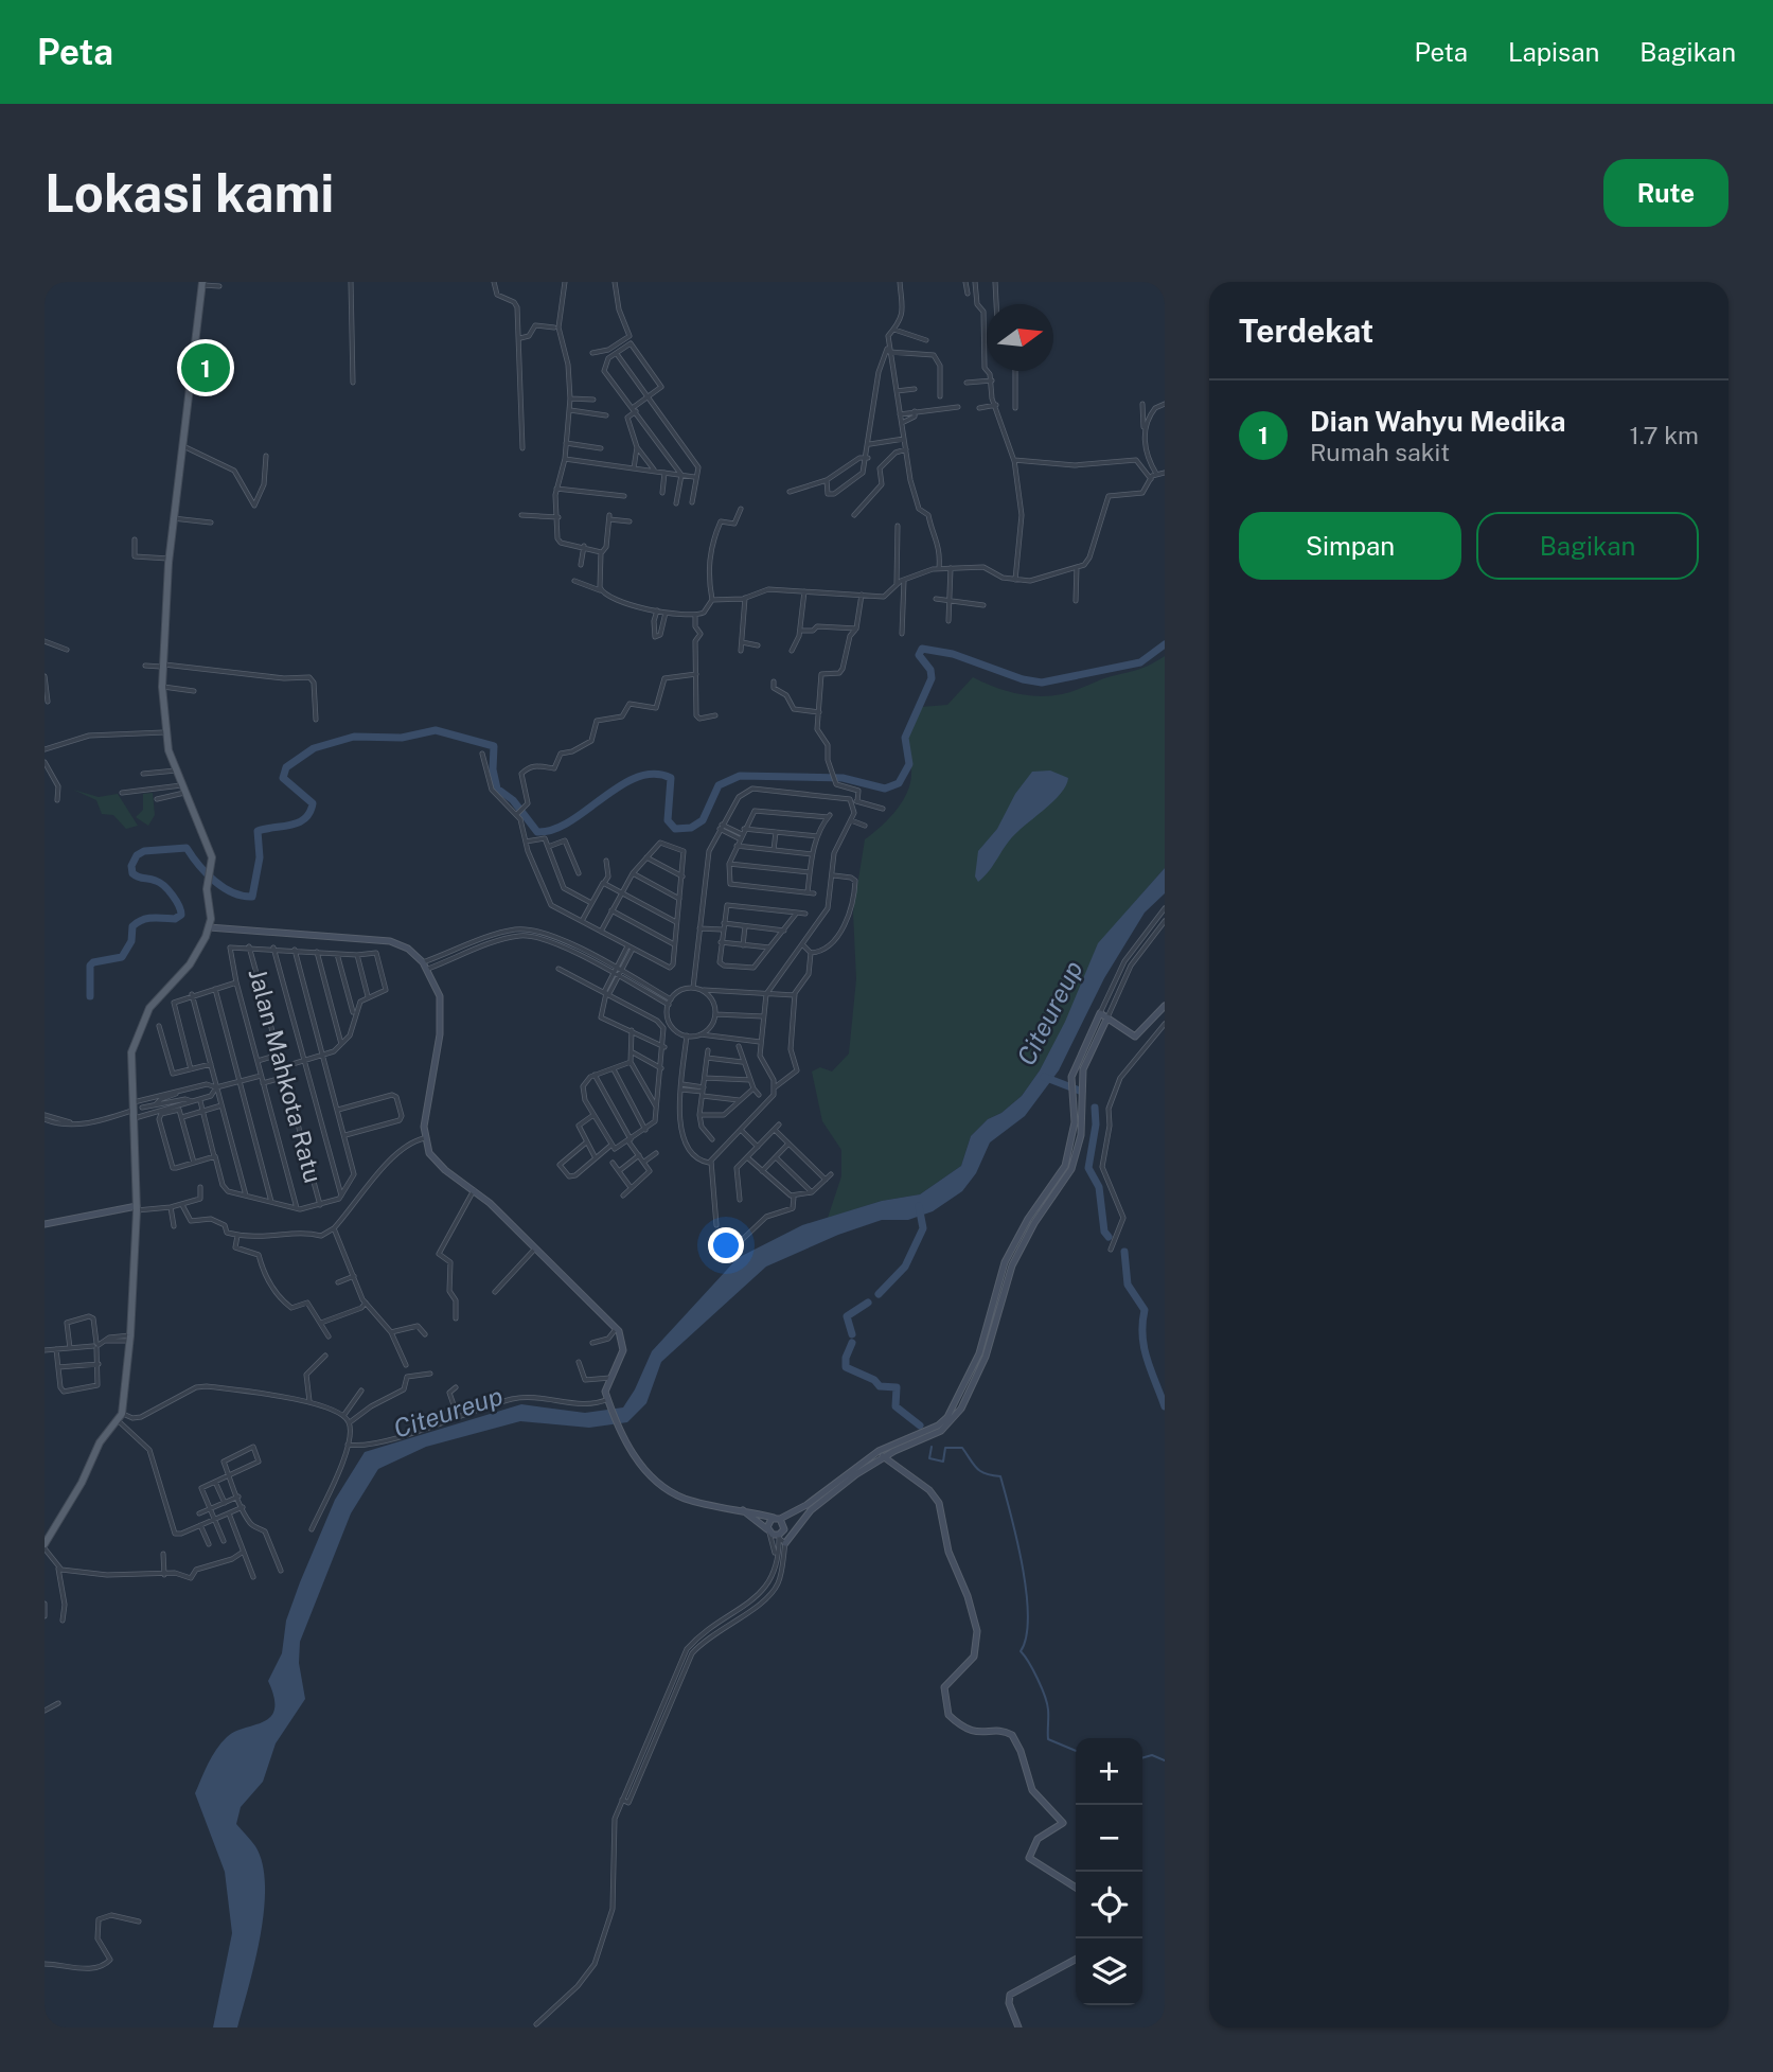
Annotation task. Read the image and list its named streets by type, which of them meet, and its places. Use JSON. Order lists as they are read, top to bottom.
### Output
{
  "streets": {
    "street": ["Jalan Mahkota Ratu"]
  },
  "water": ["Citeureup"],
  "north": "right",
  "page": {
    "header": "Peta",
    "nav": ["Peta", "Lapisan", "Bagikan"],
    "buttons": [
      "Rute",
      ["Simpan", "Bagikan"]
    ],
    "title": "Lokasi kami",
    "heading": "Terdekat",
    "pins": "1",
    "list": [
      {
        "mark": "1",
        "name": "Dian Wahyu Medika",
        "note": "Rumah sakit",
        "value": "1.7 km"
      }
    ],
    "map_buttons": ["+", "−"]
  }
}
